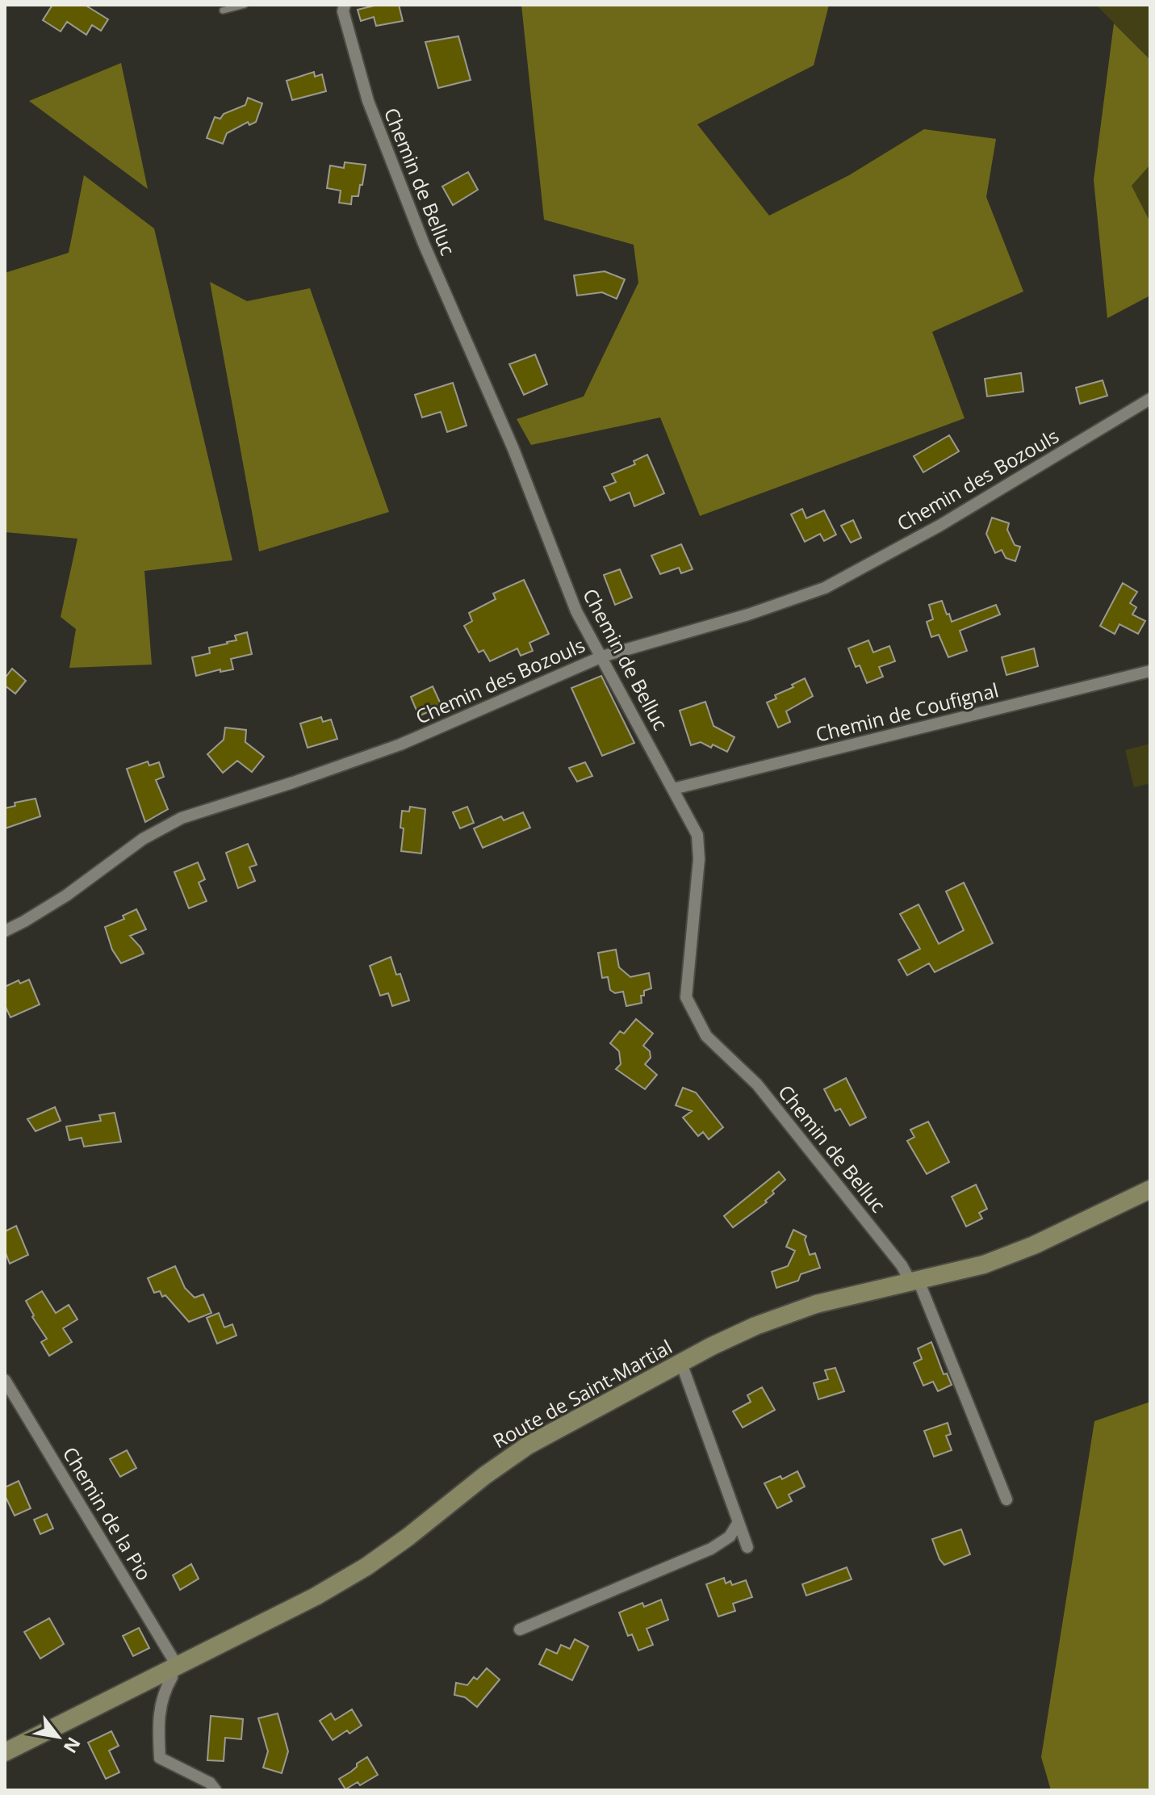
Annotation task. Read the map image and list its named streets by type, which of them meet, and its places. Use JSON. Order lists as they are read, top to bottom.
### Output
{
  "streets": {
    "main road": ["Route de Saint-Martial"],
    "street": [
      "Chemin de Belluc",
      "Chemin des Bozouls",
      "Chemin de Coufignal",
      "Chemin de la Pio"
    ]
  },
  "crossings": [
    ["Chemin de Belluc", "Chemin des Bozouls"],
    ["Chemin de Belluc", "Chemin de Coufignal"],
    ["Chemin de Belluc", "Route de Saint-Martial"],
    ["Route de Saint-Martial", "Chemin de la Pio"]
  ],
  "north": "bottom right"
}
